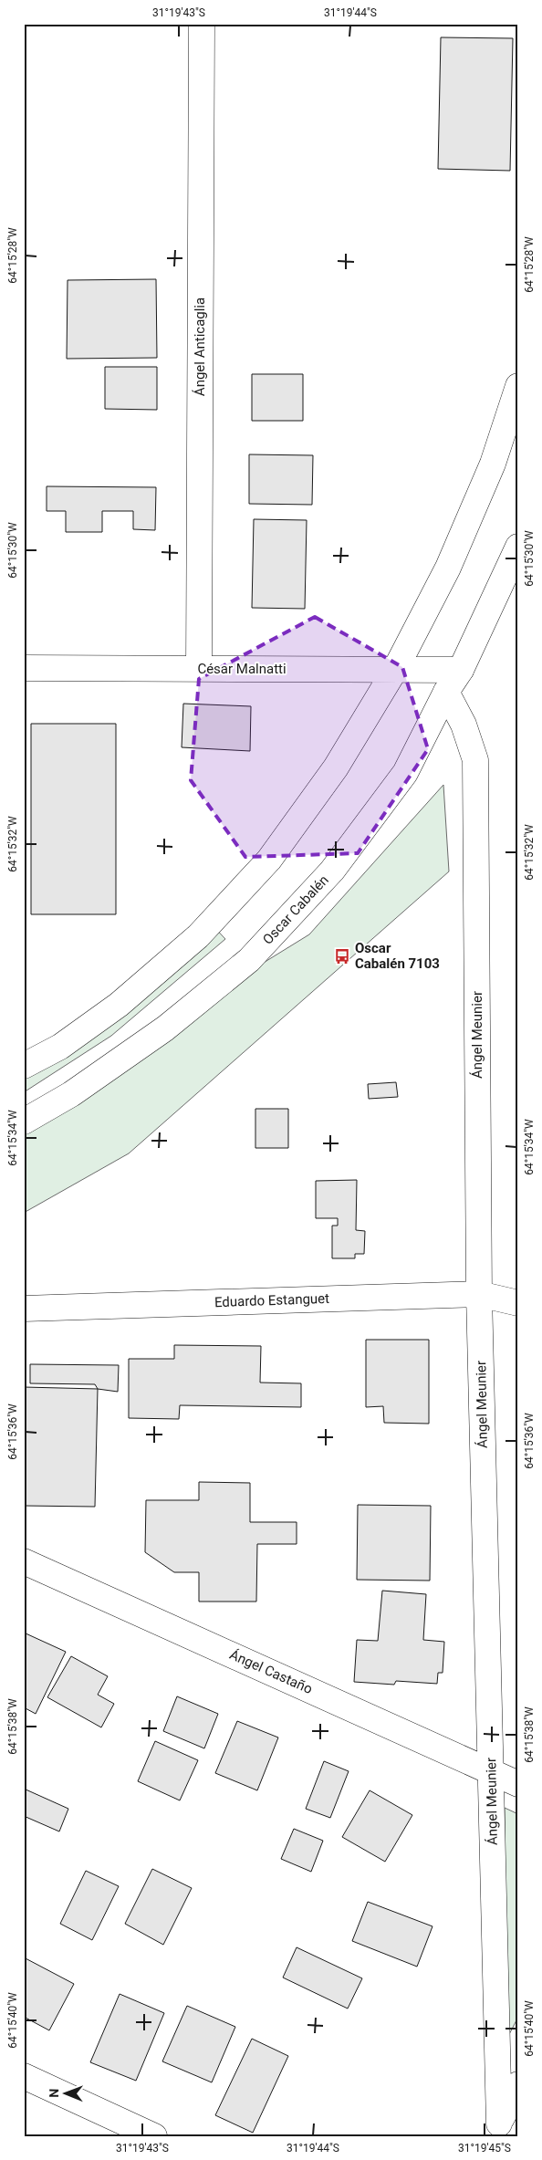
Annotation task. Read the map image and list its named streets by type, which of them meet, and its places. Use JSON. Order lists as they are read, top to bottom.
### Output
{
  "streets": {
    "street": [
      "Ángel Anticaglia",
      "César Malnatti",
      "Oscar Cabalén",
      "Ángel Meunier",
      "Eduardo Estanguet",
      "Ángel Castaño"
    ]
  },
  "crossings": [
    ["Ángel Anticaglia", "César Malnatti"],
    ["César Malnatti", "Oscar Cabalén"],
    ["Oscar Cabalén", "Ángel Meunier"],
    ["Ángel Meunier", "Eduardo Estanguet"],
    ["Ángel Meunier", "Ángel Castaño"]
  ],
  "places": {
    "bus stop": ["Oscar Cabalén 7103"]
  },
  "north": "left",
  "coordinates": [
    "31°19'43\"S",
    "31°19'44\"S",
    "64°15'28\"W",
    "64°15'30\"W",
    "64°15'32\"W",
    "64°15'34\"W",
    "64°15'36\"W",
    "64°15'38\"W",
    "64°15'40\"W",
    "31°19'45\"S"
  ]
}
